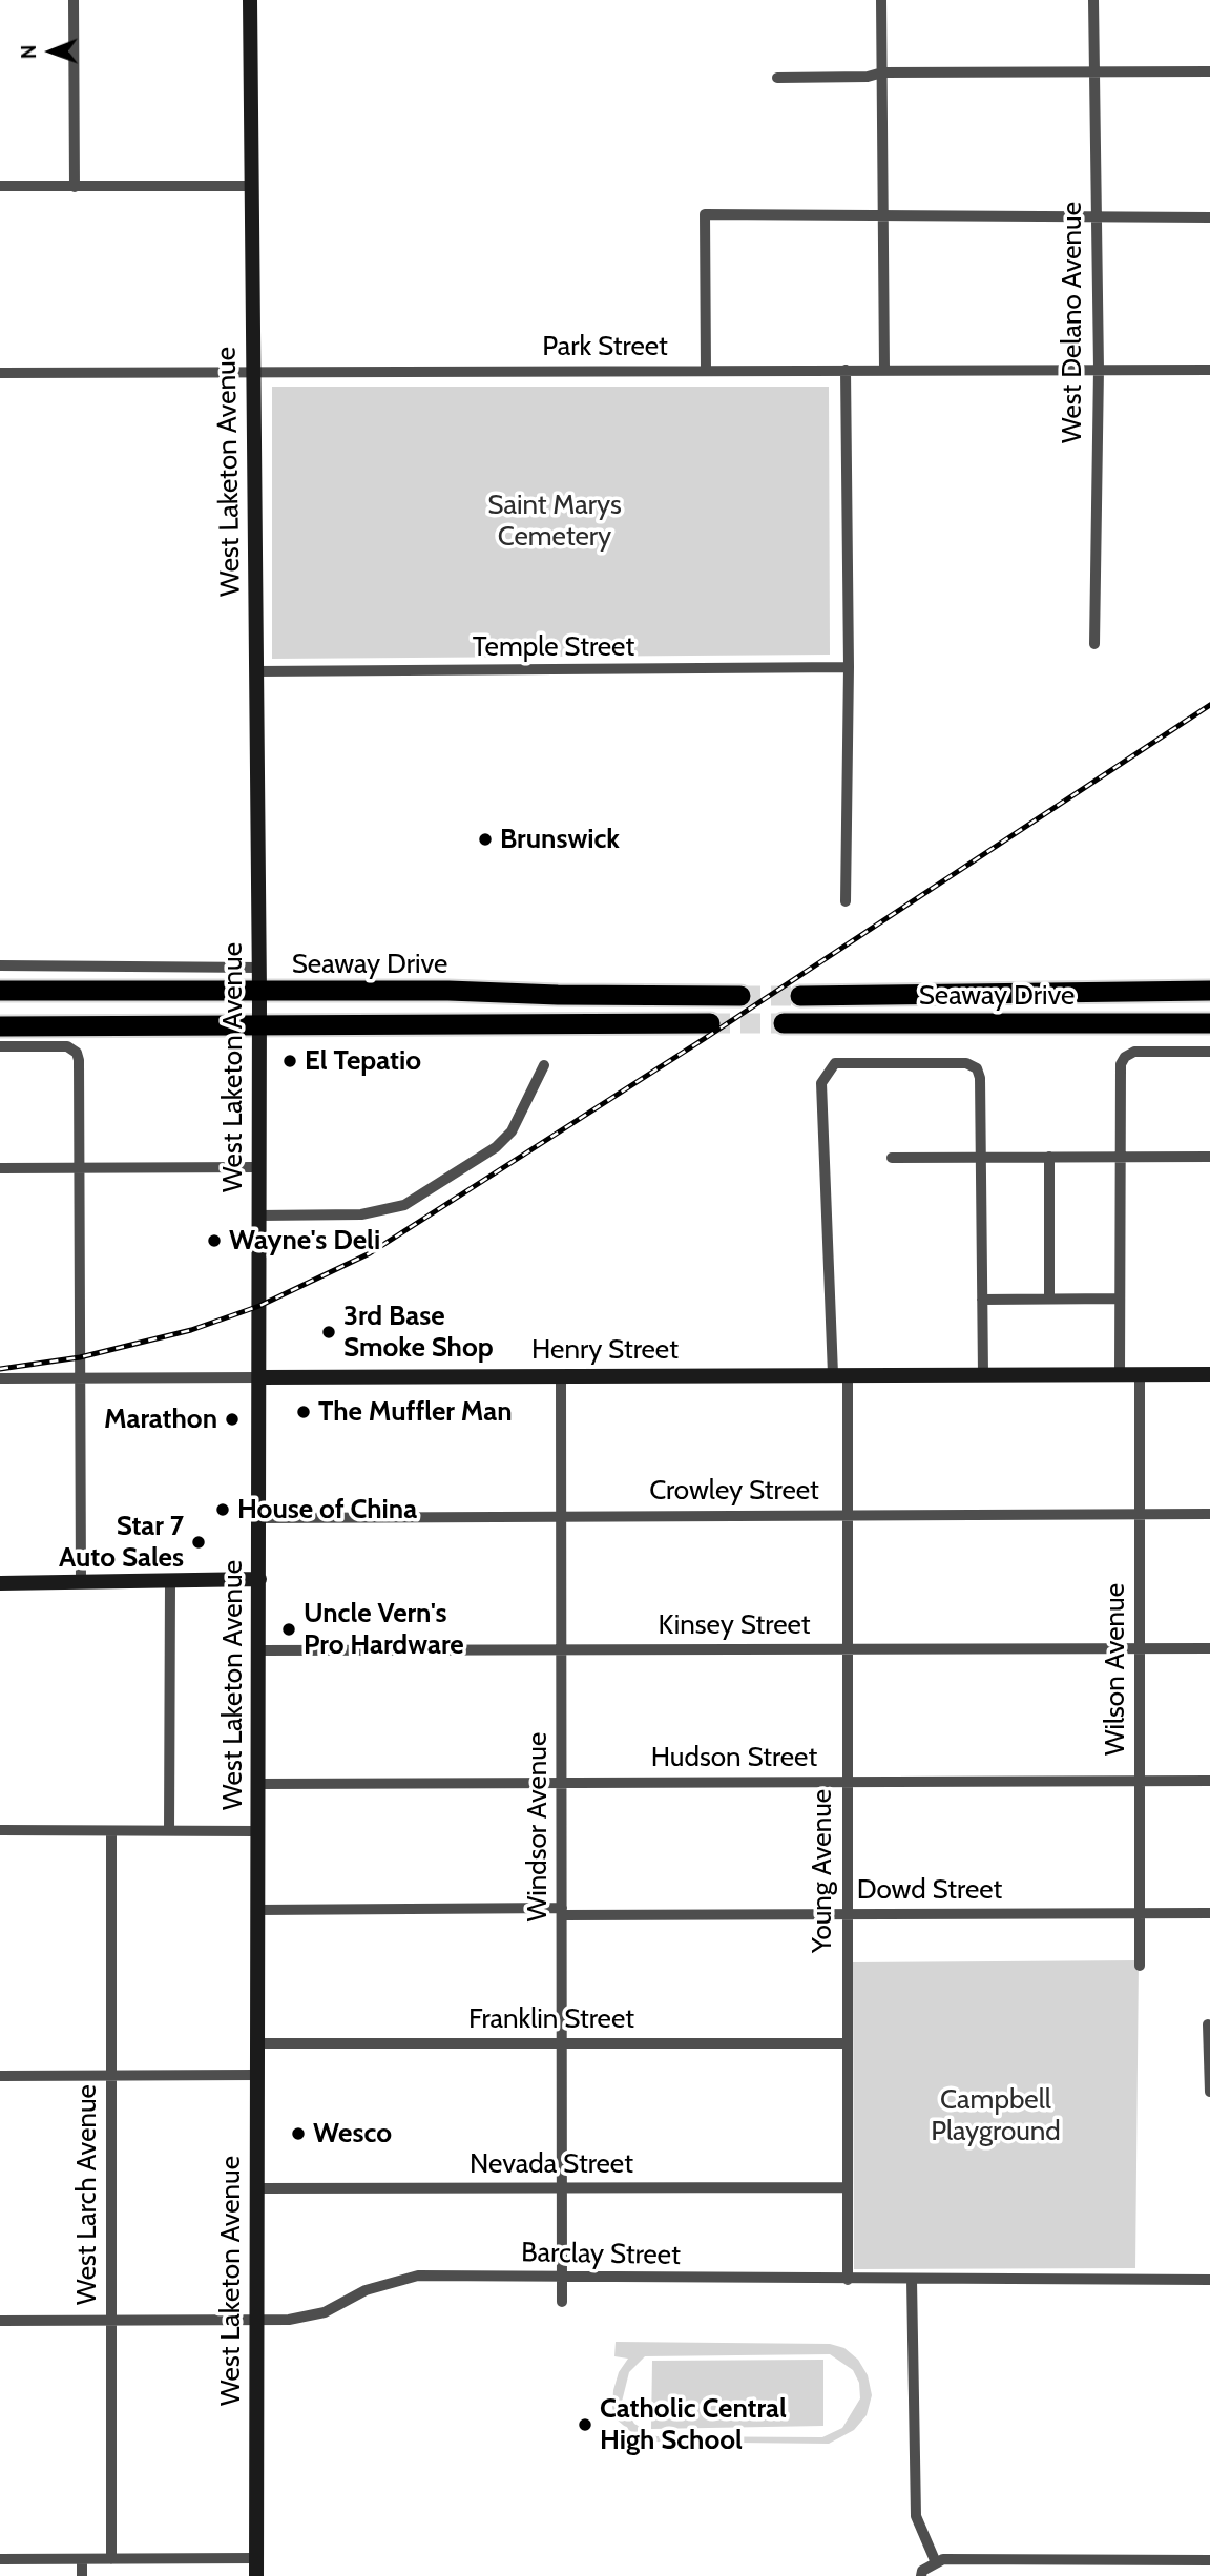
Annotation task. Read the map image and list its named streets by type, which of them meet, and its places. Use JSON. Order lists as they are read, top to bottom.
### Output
{
  "streets": {
    "highway": ["Seaway Drive"],
    "main road": ["West Laketon Avenue", "Henry Street"],
    "street": [
      "West Delano Avenue",
      "Park Street",
      "Temple Street",
      "Crowley Street",
      "Kinsey Street",
      "Wilson Avenue",
      "Hudson Street",
      "Windsor Avenue",
      "Young Avenue",
      "Dowd Street",
      "Franklin Street",
      "Nevada Street",
      "West Larch Avenue",
      "Barclay Street"
    ]
  },
  "crossings": [
    ["West Delano Avenue", "Park Street"],
    ["Park Street", "West Laketon Avenue"],
    ["West Laketon Avenue", "Temple Street"],
    ["West Laketon Avenue", "Seaway Drive"],
    ["West Laketon Avenue", "Henry Street"],
    ["West Laketon Avenue", "Crowley Street"],
    ["West Laketon Avenue", "Kinsey Street"],
    ["West Laketon Avenue", "Hudson Street"],
    ["West Laketon Avenue", "Dowd Street"],
    ["West Laketon Avenue", "Franklin Street"],
    ["West Laketon Avenue", "Nevada Street"],
    ["West Laketon Avenue", "Barclay Street"],
    ["Henry Street", "Wilson Avenue"],
    ["Henry Street", "Windsor Avenue"],
    ["Henry Street", "Young Avenue"],
    ["Crowley Street", "Wilson Avenue"],
    ["Crowley Street", "Windsor Avenue"],
    ["Crowley Street", "Young Avenue"],
    ["Kinsey Street", "Wilson Avenue"],
    ["Kinsey Street", "Windsor Avenue"],
    ["Kinsey Street", "Young Avenue"],
    ["Wilson Avenue", "Hudson Street"],
    ["Wilson Avenue", "Dowd Street"],
    ["Hudson Street", "Windsor Avenue"],
    ["Hudson Street", "Young Avenue"],
    ["Windsor Avenue", "Dowd Street"],
    ["Windsor Avenue", "Franklin Street"],
    ["Windsor Avenue", "Nevada Street"],
    ["Windsor Avenue", "Barclay Street"],
    ["Young Avenue", "Dowd Street"],
    ["Young Avenue", "Franklin Street"],
    ["Young Avenue", "Nevada Street"],
    ["Young Avenue", "Barclay Street"],
    ["West Larch Avenue", "Barclay Street"]
  ],
  "parks": ["Saint Marys Cemetery", "Campbell Playground"],
  "places": [
    "Brunswick",
    "El Tepatio",
    "Wayne's Deli",
    "3rd Base Smoke Shop",
    "The Muffler Man",
    "Marathon",
    "House of China",
    "Star 7 Auto Sales",
    "Uncle Vern's Pro Hardware",
    "Wesco",
    "Catholic Central High School"
  ],
  "north": "left"
}
